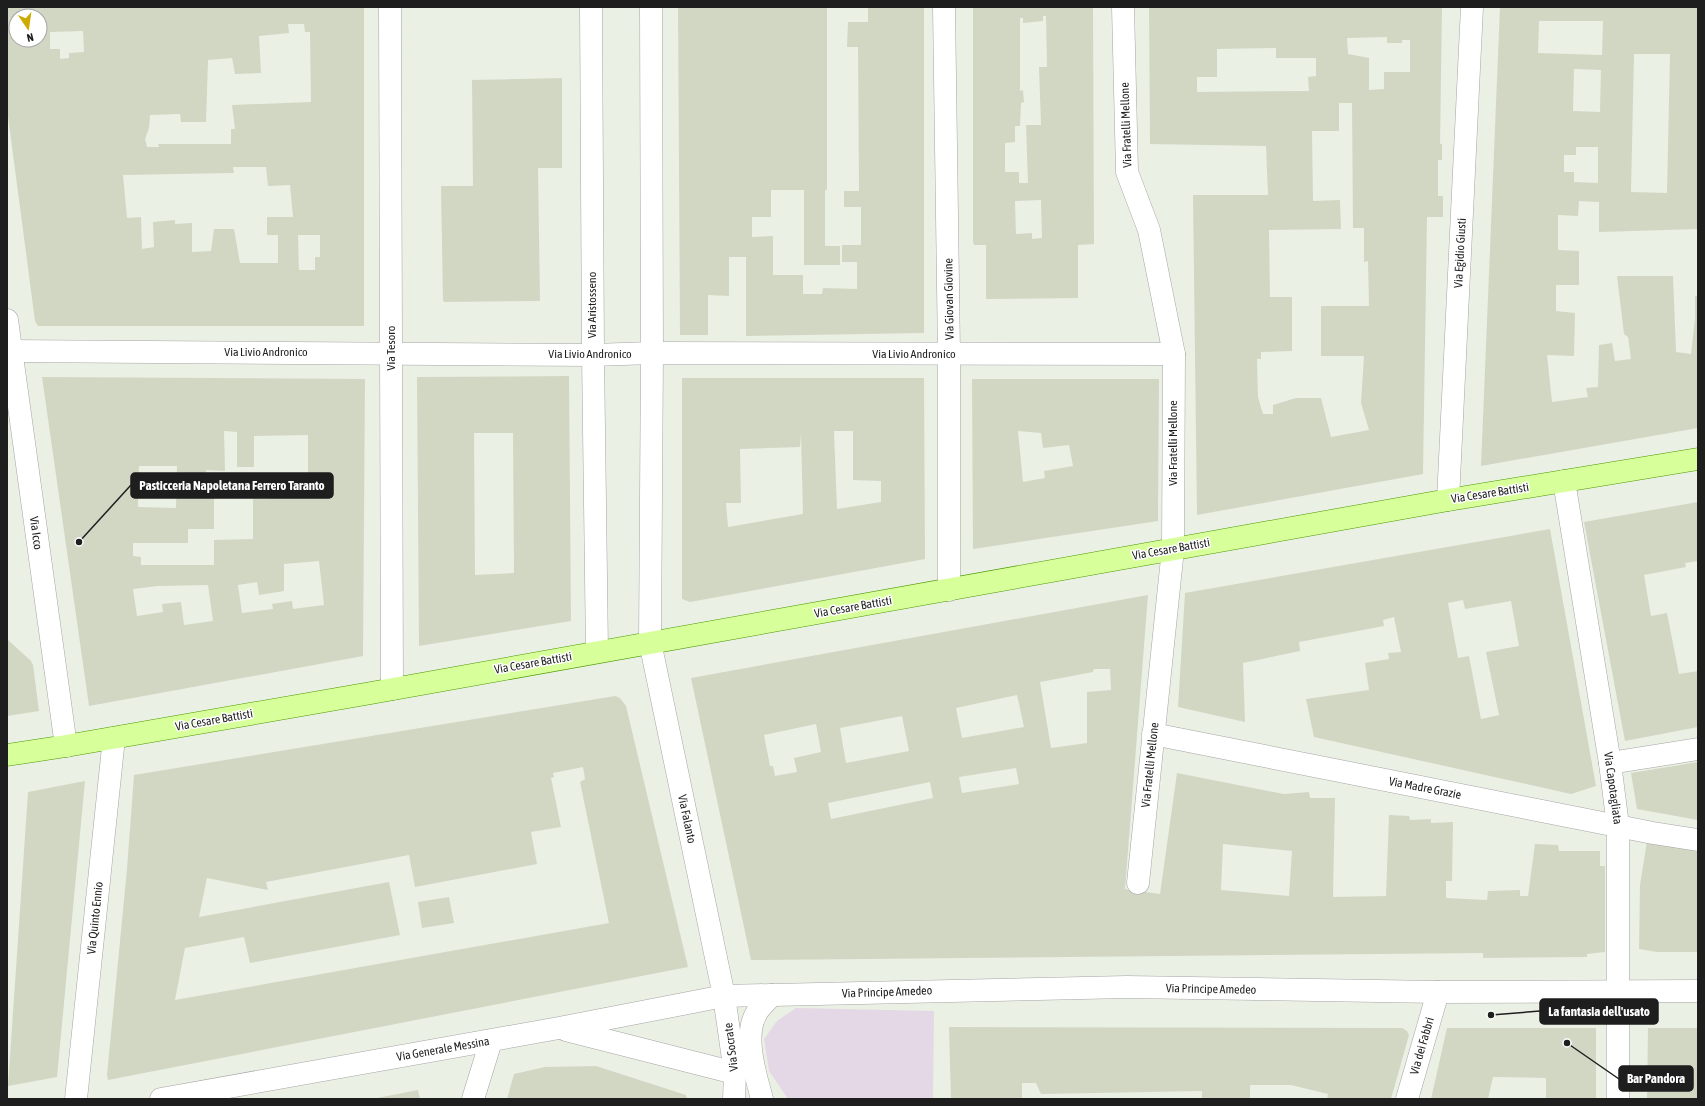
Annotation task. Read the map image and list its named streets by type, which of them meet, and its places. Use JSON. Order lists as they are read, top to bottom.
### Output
{
  "streets": {
    "main road": ["Via Cesare Battisti"],
    "street": [
      "Via Fratelli Mellone",
      "Via Egidio Giusti",
      "Via Giovan Giovine",
      "Via Aristosseno",
      "Via Tesoro",
      "Via Livio Andronico",
      "Via Icco",
      "Via Madre Grazie",
      "Via Capotagliata",
      "Via Falanto",
      "Via Quinto Ennio",
      "Via Principe Amedeo",
      "Via dei Fabbri",
      "Via Socrate",
      "Via Generale Messina"
    ]
  },
  "crossings": [
    ["Via Fratelli Mellone", "Via Livio Andronico"],
    ["Via Fratelli Mellone", "Via Cesare Battisti"],
    ["Via Fratelli Mellone", "Via Madre Grazie"],
    ["Via Egidio Giusti", "Via Cesare Battisti"],
    ["Via Giovan Giovine", "Via Livio Andronico"],
    ["Via Giovan Giovine", "Via Cesare Battisti"],
    ["Via Aristosseno", "Via Livio Andronico"],
    ["Via Aristosseno", "Via Cesare Battisti"],
    ["Via Tesoro", "Via Livio Andronico"],
    ["Via Tesoro", "Via Cesare Battisti"],
    ["Via Livio Andronico", "Via Icco"],
    ["Via Cesare Battisti", "Via Icco"],
    ["Via Cesare Battisti", "Via Capotagliata"],
    ["Via Cesare Battisti", "Via Falanto"],
    ["Via Cesare Battisti", "Via Quinto Ennio"],
    ["Via Madre Grazie", "Via Capotagliata"],
    ["Via Capotagliata", "Via Principe Amedeo"],
    ["Via Falanto", "Via Principe Amedeo"],
    ["Via Falanto", "Via Socrate"],
    ["Via Falanto", "Via Generale Messina"],
    ["Via Principe Amedeo", "Via dei Fabbri"],
    ["Via Principe Amedeo", "Via Socrate"],
    ["Via Principe Amedeo", "Via Generale Messina"],
    ["Via Socrate", "Via Generale Messina"]
  ],
  "places": ["Pasticceria Napoletana Ferrero Taranto", "La fantasia dell'usato", "Bar Pandora"],
  "north": "bottom"
}
